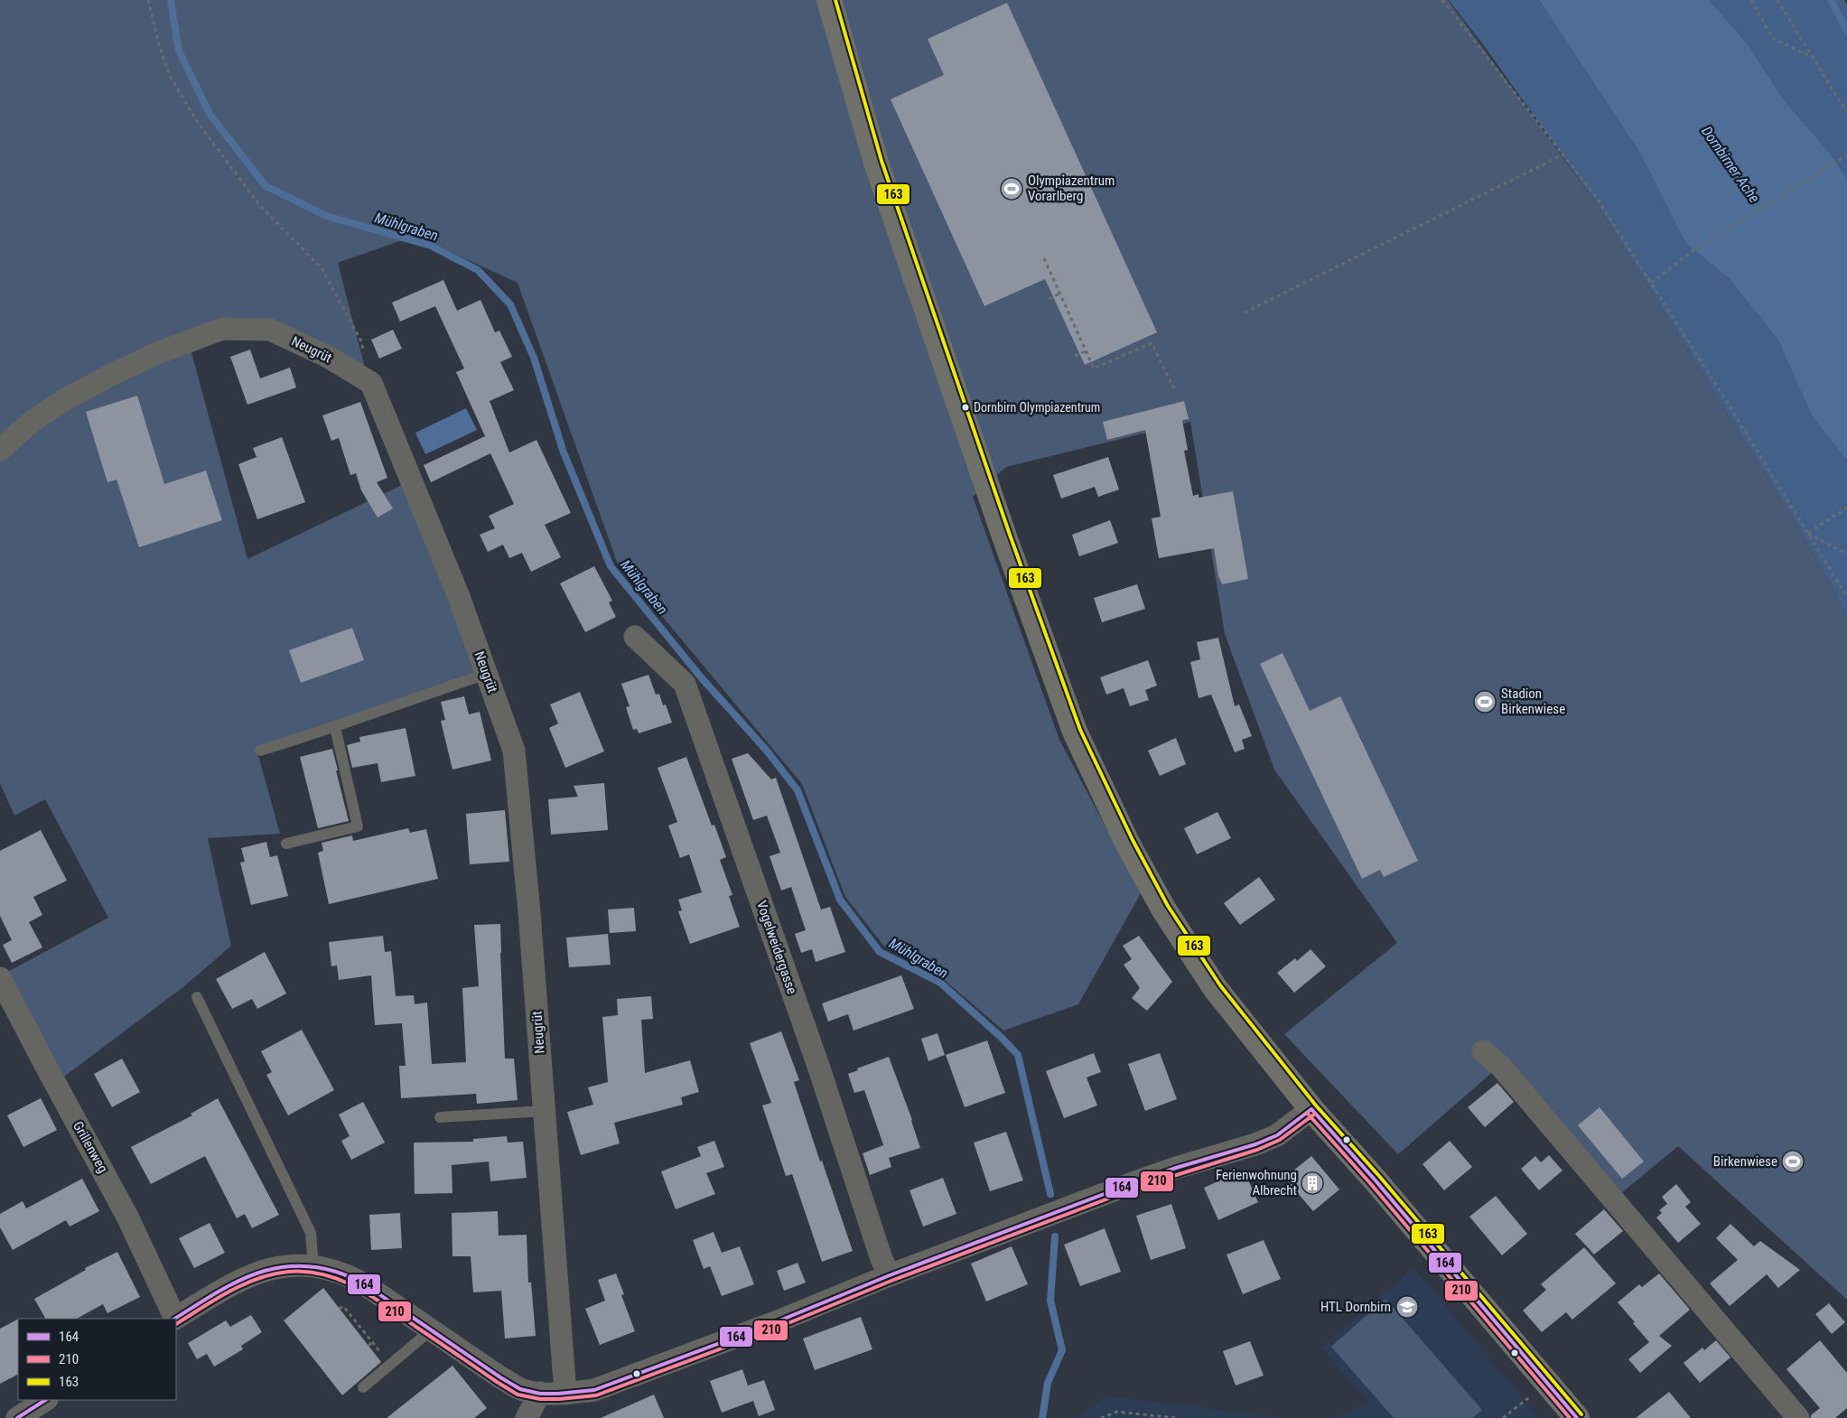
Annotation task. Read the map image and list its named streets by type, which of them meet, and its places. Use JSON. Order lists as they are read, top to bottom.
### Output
{
  "streets": {
    "street": ["Neugrüt", "Vogelweidergasse", "Grillenweg"]
  },
  "water": ["Dornbirner Ache", "Mühlgraben"],
  "places": {
    "sports": ["Olympiazentrum Vorarlberg", "Stadion Birkenwiese", "Birkenwiese"],
    "other": ["Dornbirn Olympiazentrum"],
    "building": ["Ferienwohnung Albrecht"],
    "school or university": ["HTL Dornbirn"]
  },
  "lines": ["transit line 163", "transit line 164", "transit line 210"],
  "legend": ["164", "210", "163"]
}
